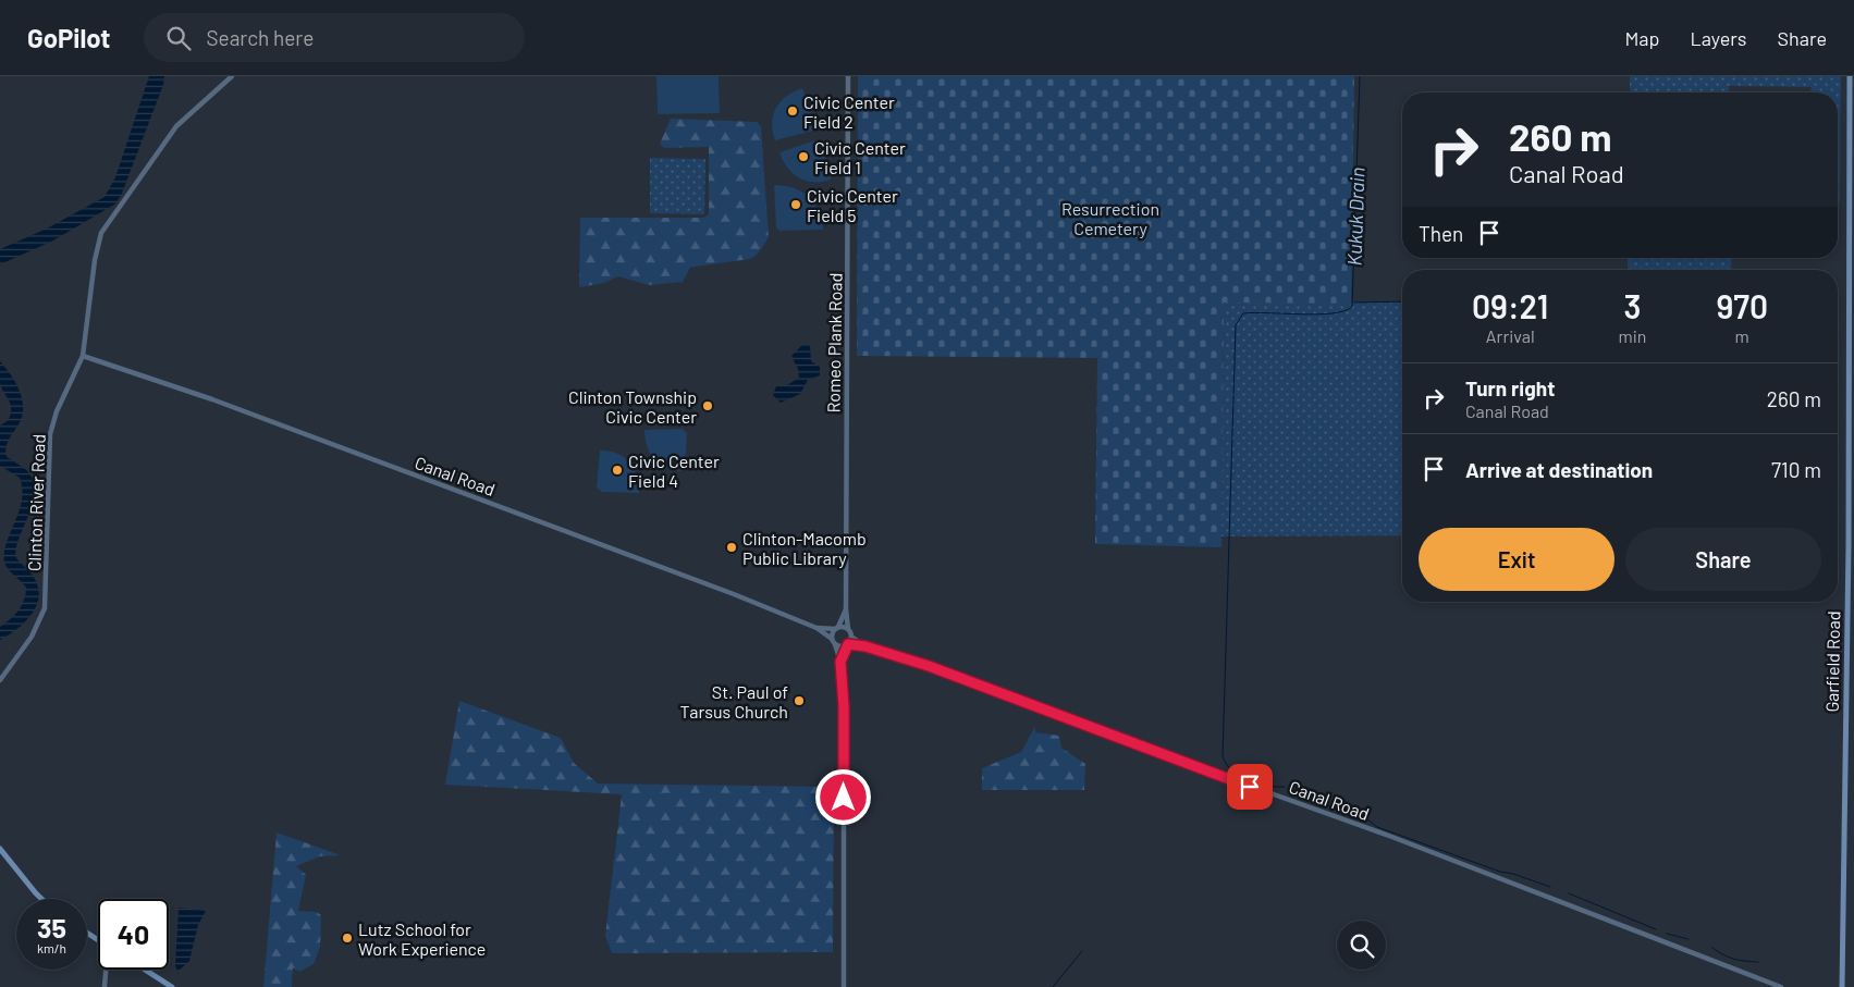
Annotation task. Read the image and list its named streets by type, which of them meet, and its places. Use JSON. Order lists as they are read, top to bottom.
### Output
{
  "streets": {
    "main road": ["Garfield Road"],
    "street": ["Romeo Plank Road", "Canal Road", "Clinton River Road"]
  },
  "crossings": [
    ["Romeo Plank Road", "Canal Road"],
    ["Canal Road", "Clinton River Road"]
  ],
  "water": ["Kukuk Drain"],
  "parks": ["Resurrection Cemetery"],
  "places": [
    "Civic Center Field 2",
    "Civic Center Field 1",
    "Civic Center Field 5",
    "Clinton Township Civic Center",
    "Civic Center Field 4",
    "Clinton-Macomb Public Library",
    "St. Paul of Tarsus Church",
    "Lutz School for Work Experience"
  ],
  "page": {
    "header": "GoPilot",
    "search": "Search here",
    "nav": ["Map", "Layers", "Share"],
    "turn": ["260 m", "Canal Road"],
    "then": "Then",
    "eta": [
      "09:21",
      "Arrival",
      "3",
      "min",
      "970",
      "m"
    ],
    "list": [
      {
        "name": "Turn right",
        "note": "Canal Road",
        "value": "260 m"
      },
      {
        "name": "Arrive at destination",
        "value": "710 m"
      }
    ],
    "buttons": ["Exit", "Share"],
    "speed": "35 km/h",
    "limit": "40"
  }
}
